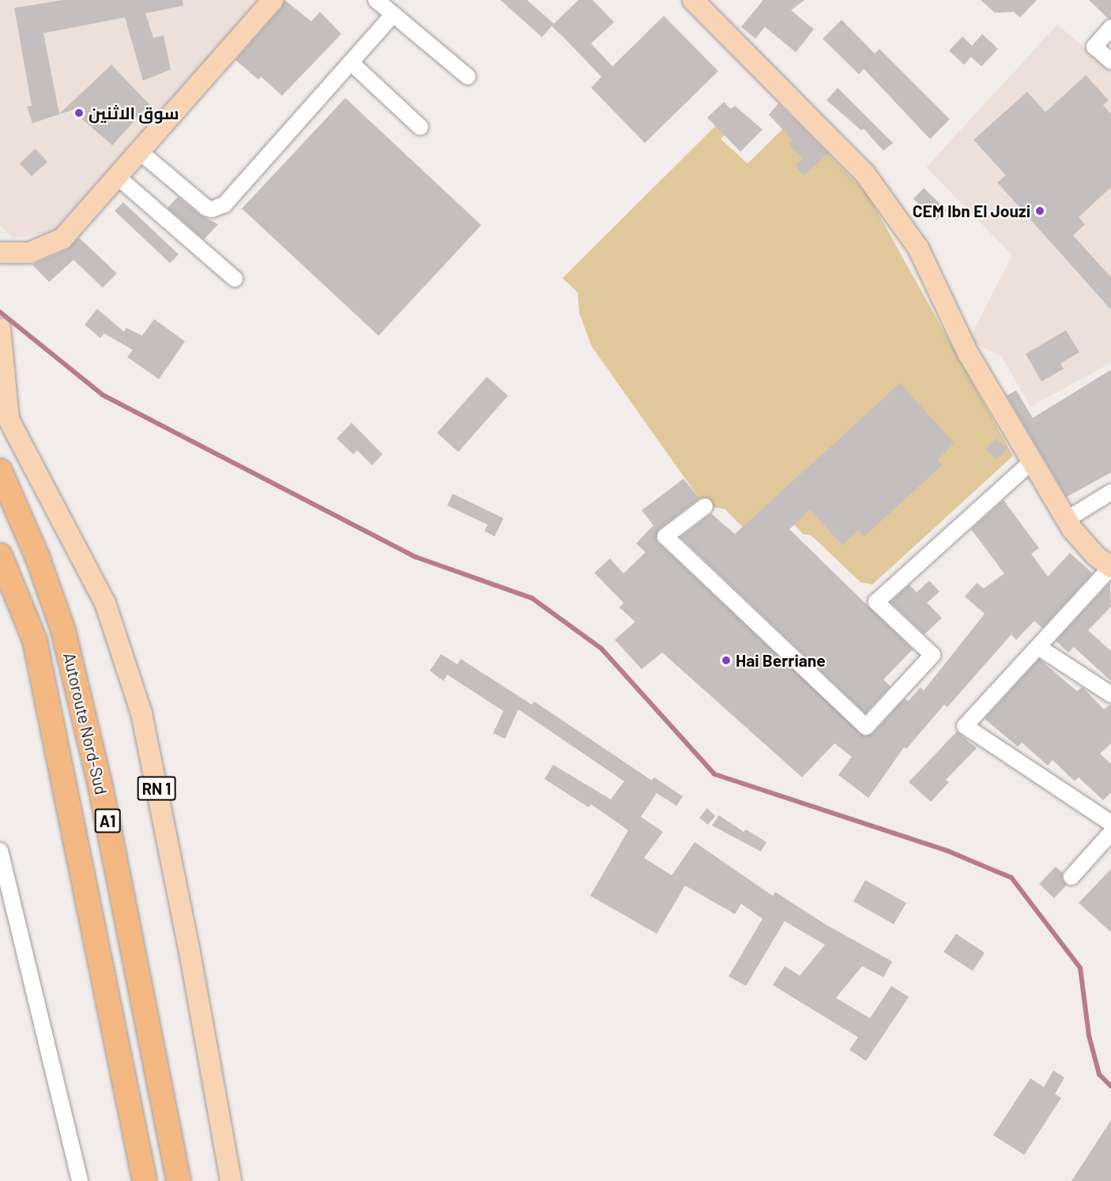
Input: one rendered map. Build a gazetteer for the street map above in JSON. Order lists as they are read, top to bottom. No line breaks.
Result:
{"streets":{"highway":["Autoroute Nord-Sud","A1"],"main road":["RN 1"]},"places":["ﺳﻮق اﻻﺛﻨﻴﻦ","CEM Ibn El Jouzi","Hai Berriane"]}
